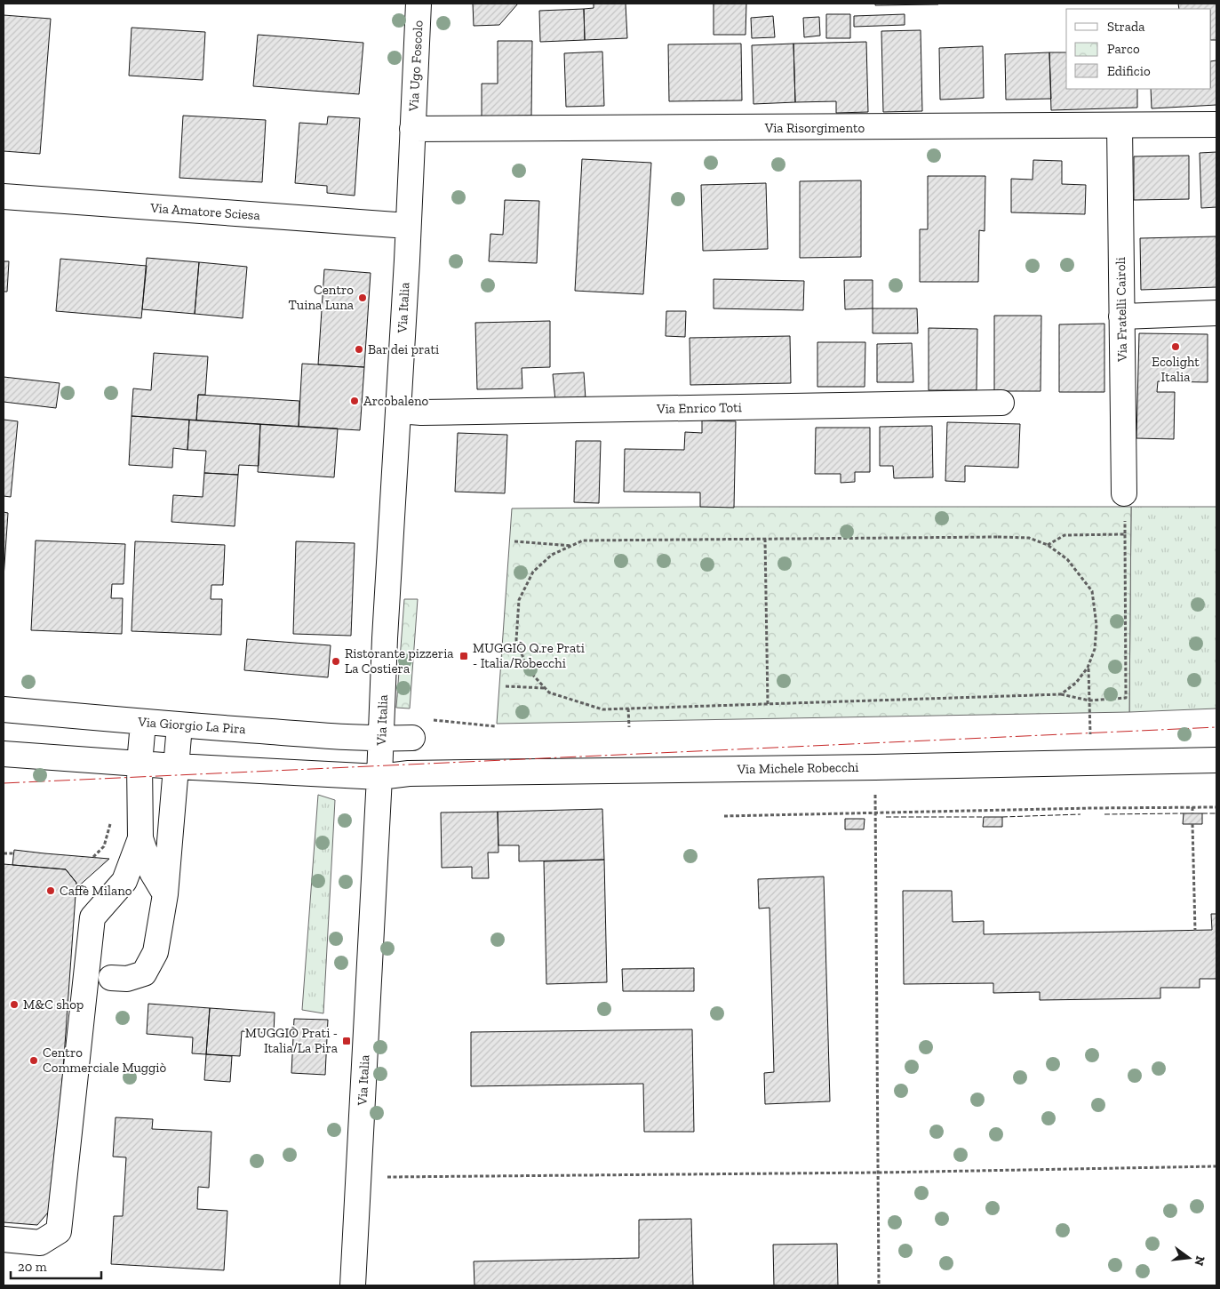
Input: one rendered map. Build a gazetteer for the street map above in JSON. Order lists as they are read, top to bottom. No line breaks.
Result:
{"streets":{"street":["Via Ugo Foscolo","Via Risorgimento","Via Amatore Sciesa","Via Italia","Via Fratelli Cairoli","Via Enrico Toti","Via Giorgio La Pira","Via Michele Robecchi"]},"crossings":[["Via Ugo Foscolo","Via Risorgimento"],["Via Ugo Foscolo","Via Italia"],["Via Risorgimento","Via Italia"],["Via Risorgimento","Via Fratelli Cairoli"],["Via Amatore Sciesa","Via Italia"],["Via Italia","Via Enrico Toti"],["Via Italia","Via Giorgio La Pira"],["Via Italia","Via Michele Robecchi"]],"places":{"other":["Centro Tuina Luna","Ecolight Italia","Bar dei prati","Arcobaleno","Ristorante pizzeria La Costiera","Caffè Milano","M&C shop","Centro Commerciale Muggiò"],"transit":["MUGGIÒ Q.re Prati - Italia/Robecchi","MUGGIÒ Prati - Italia/La Pira"]},"legend":["Strada","Parco","Edificio"],"scale_bar":"20 m","north":"right"}
